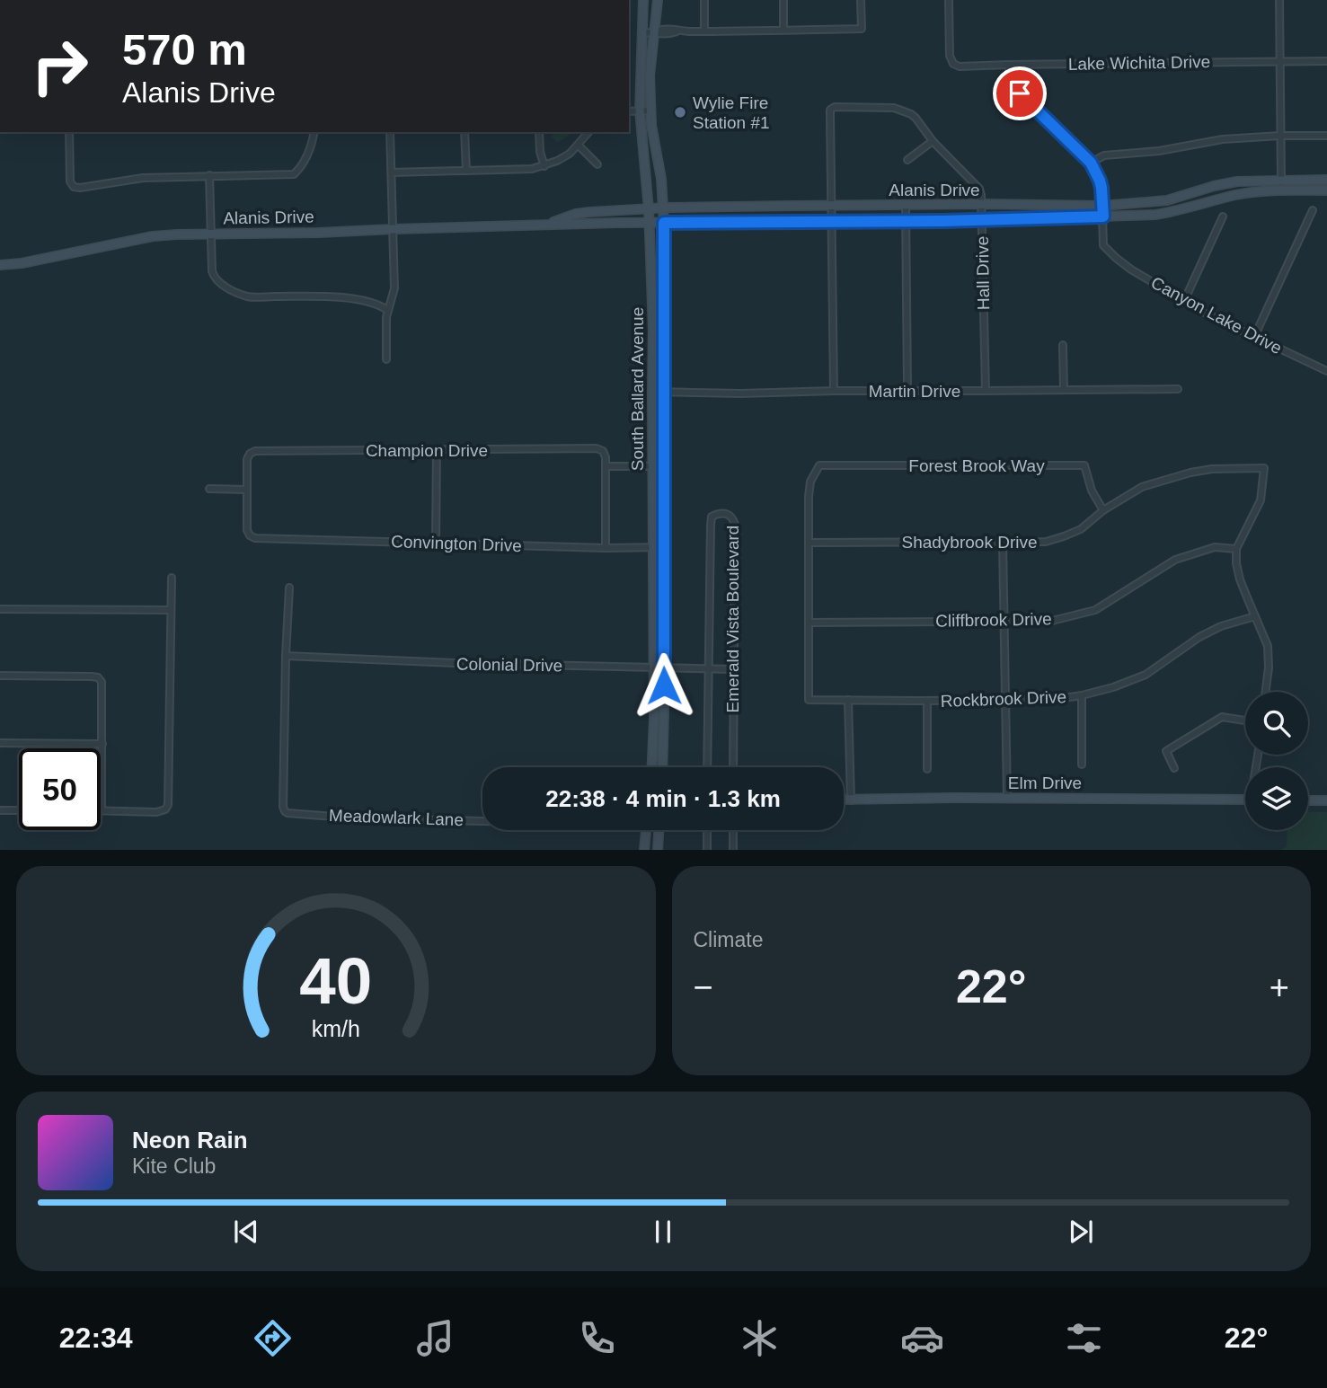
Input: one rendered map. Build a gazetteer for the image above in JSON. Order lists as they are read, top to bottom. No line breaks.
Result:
{"streets":{"main road":["Alanis Drive","South Ballard Avenue","Elm Drive"],"street":["Lake Wichita Drive","Hall Drive","Canyon Lake Drive","Martin Drive","Champion Drive","Forest Brook Way","Shadybrook Drive","Convington Drive","Emerald Vista Boulevard","Cliffbrook Drive","Colonial Drive","Rockbrook Drive","Meadowlark Lane"]},"crossings":[["Lake Wichita Drive","Canyon Lake Drive"],["Alanis Drive","Hall Drive"],["Alanis Drive","Canyon Lake Drive"],["Alanis Drive","South Ballard Avenue"],["Hall Drive","Martin Drive"],["South Ballard Avenue","Martin Drive"],["South Ballard Avenue","Convington Drive"],["South Ballard Avenue","Colonial Drive"],["Champion Drive","Convington Drive"],["Forest Brook Way","Shadybrook Drive"],["Shadybrook Drive","Cliffbrook Drive"],["Emerald Vista Boulevard","Colonial Drive"],["Cliffbrook Drive","Rockbrook Drive"],["Colonial Drive","Meadowlark Lane"]],"places":["Wylie Fire Station #1"],"page":{"turn":["570 m","Alanis Drive"],"limit":"50","trip":"22:38 · 4 min · 1.3 km","tile":"Climate","heat":["−","22°","+"],"song":["Neon Rain","Kite Club"],"tabs":["22:34","22°"],"gauge":["40","km/h"]}}
